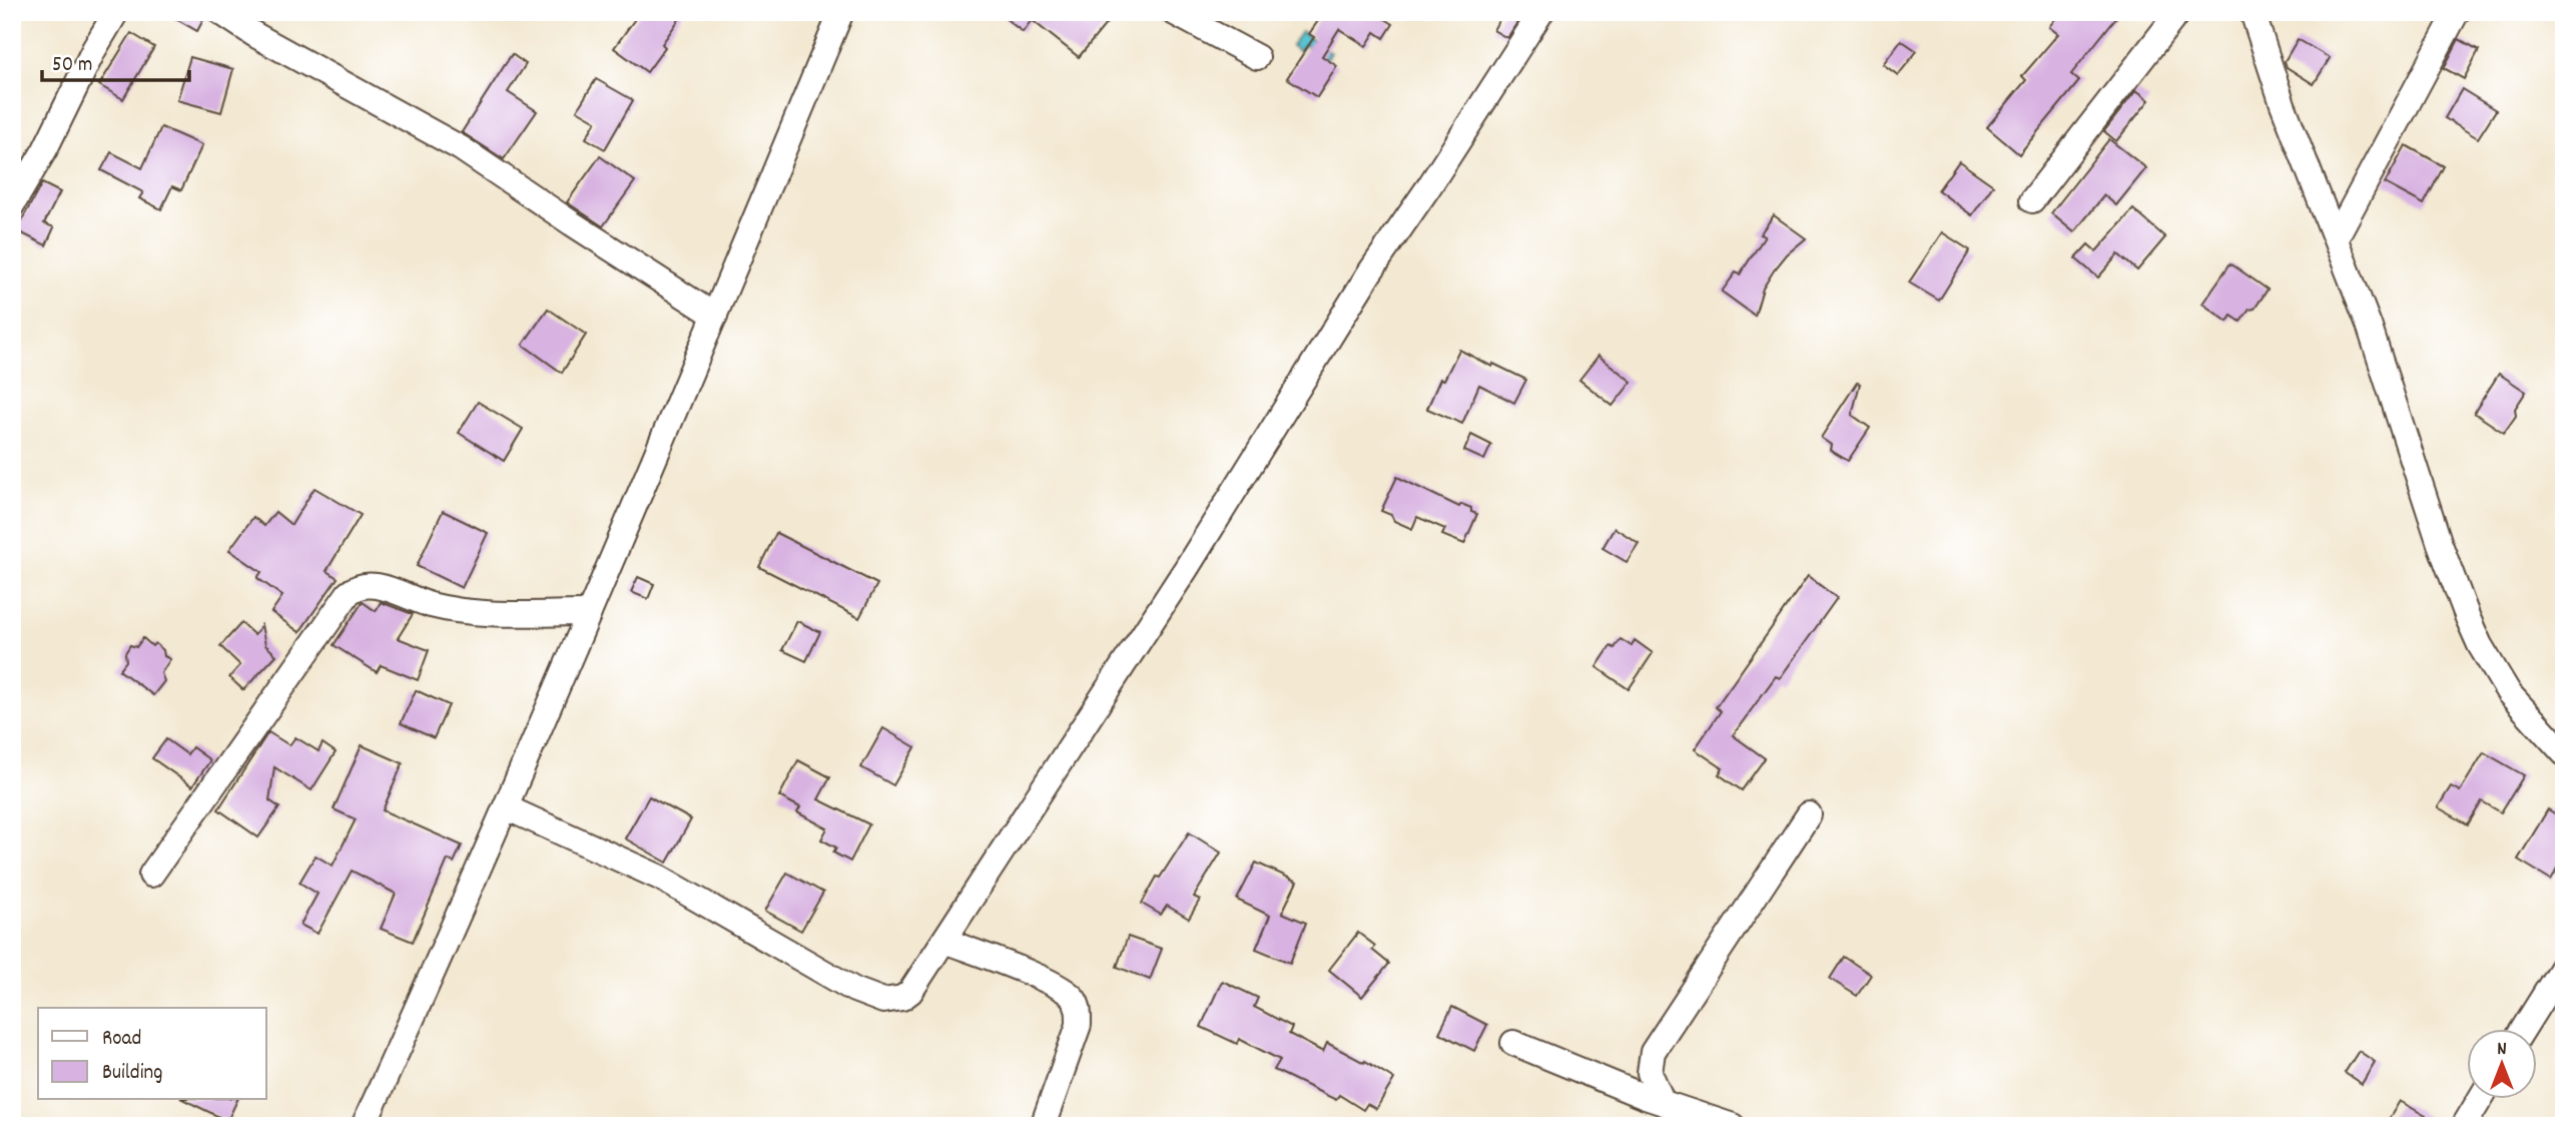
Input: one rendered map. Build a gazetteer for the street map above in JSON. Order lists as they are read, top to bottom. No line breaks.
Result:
{"legend":["Road","Building"],"scale_bar":"50 m","north":"top"}
